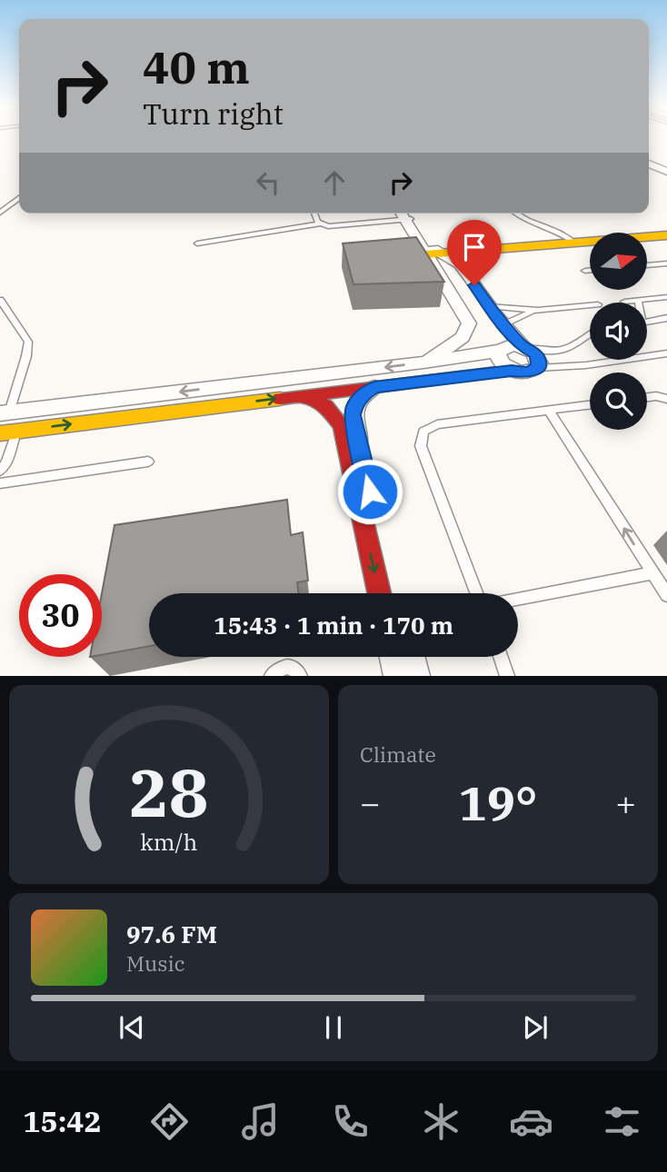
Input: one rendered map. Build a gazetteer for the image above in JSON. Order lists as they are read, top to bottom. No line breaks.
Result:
{"north":"right","page":{"turn":["40 m","Turn right"],"limit":"30","trip":"15:43 · 1 min · 170 m","tile":"Climate","heat":["−","19°","+"],"song":["97.6 FM","Music"],"tabs":"15:42","gauge":["28","km/h"]}}
